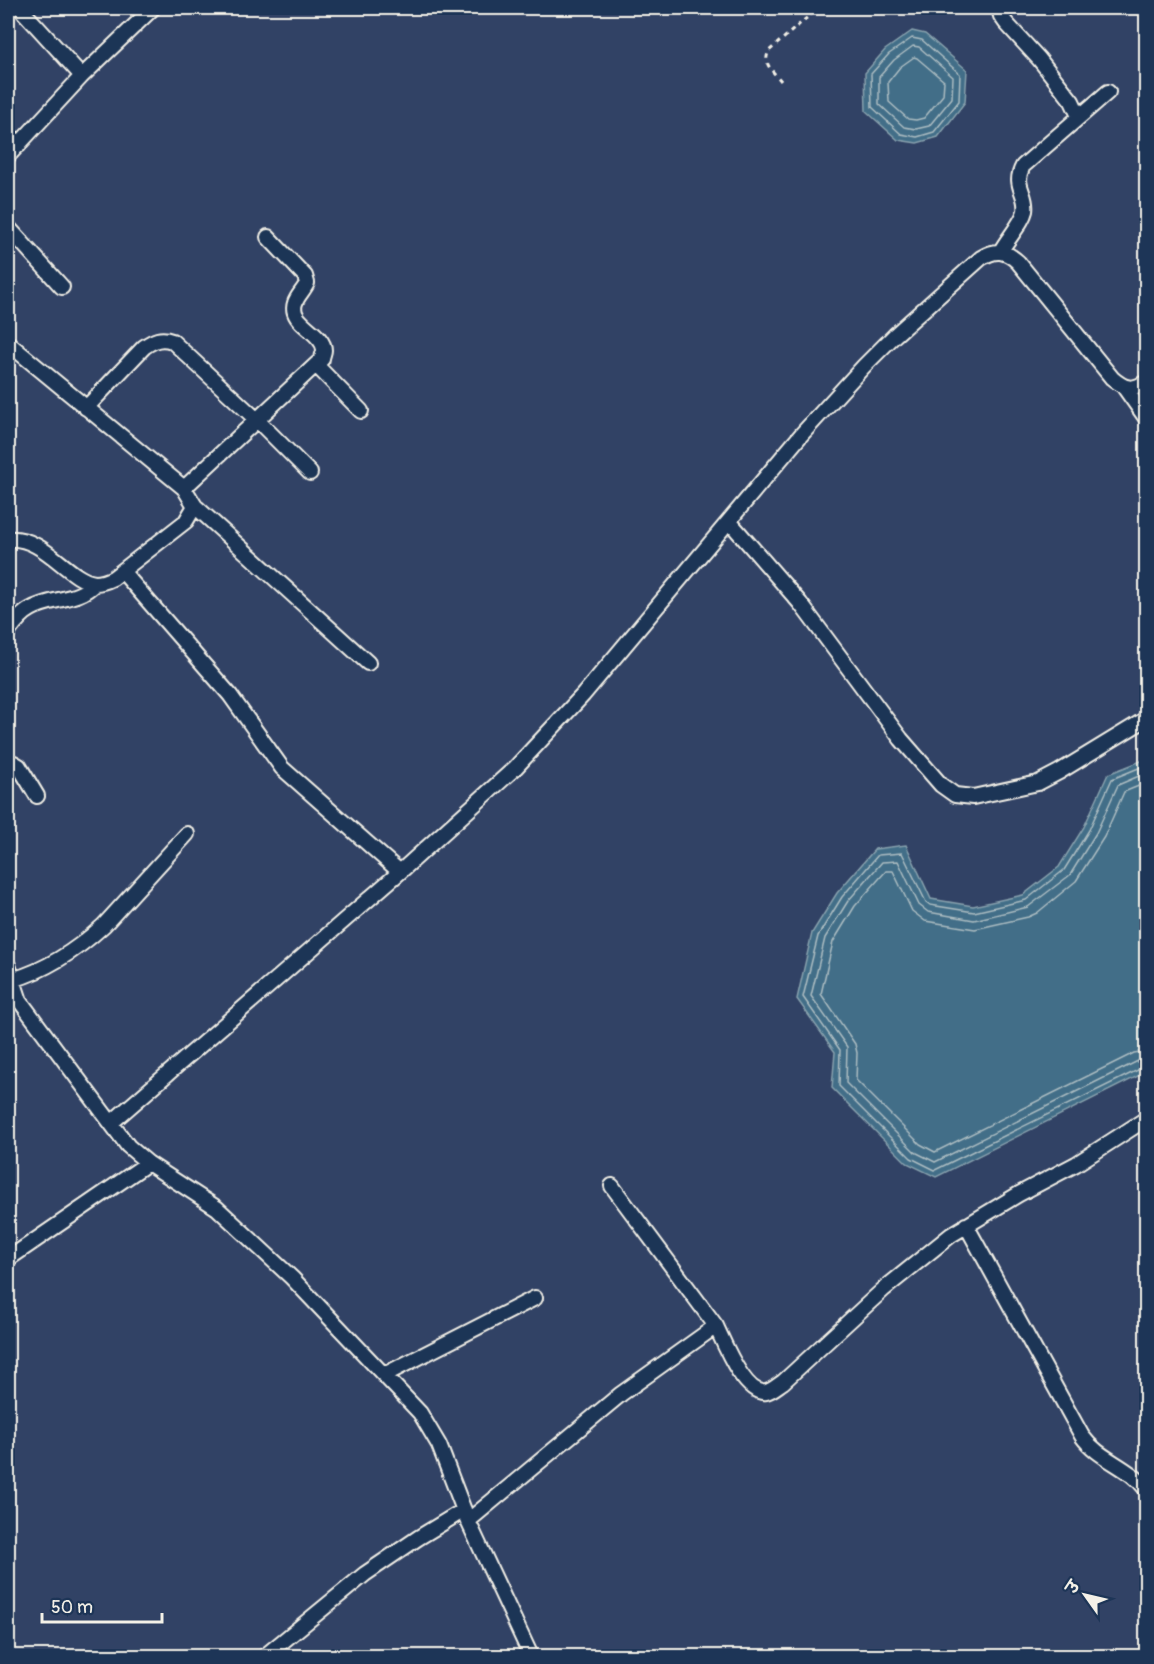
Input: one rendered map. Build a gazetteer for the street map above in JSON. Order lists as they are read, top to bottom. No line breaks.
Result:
{"scale_bar":"50 m","north":"top left"}
